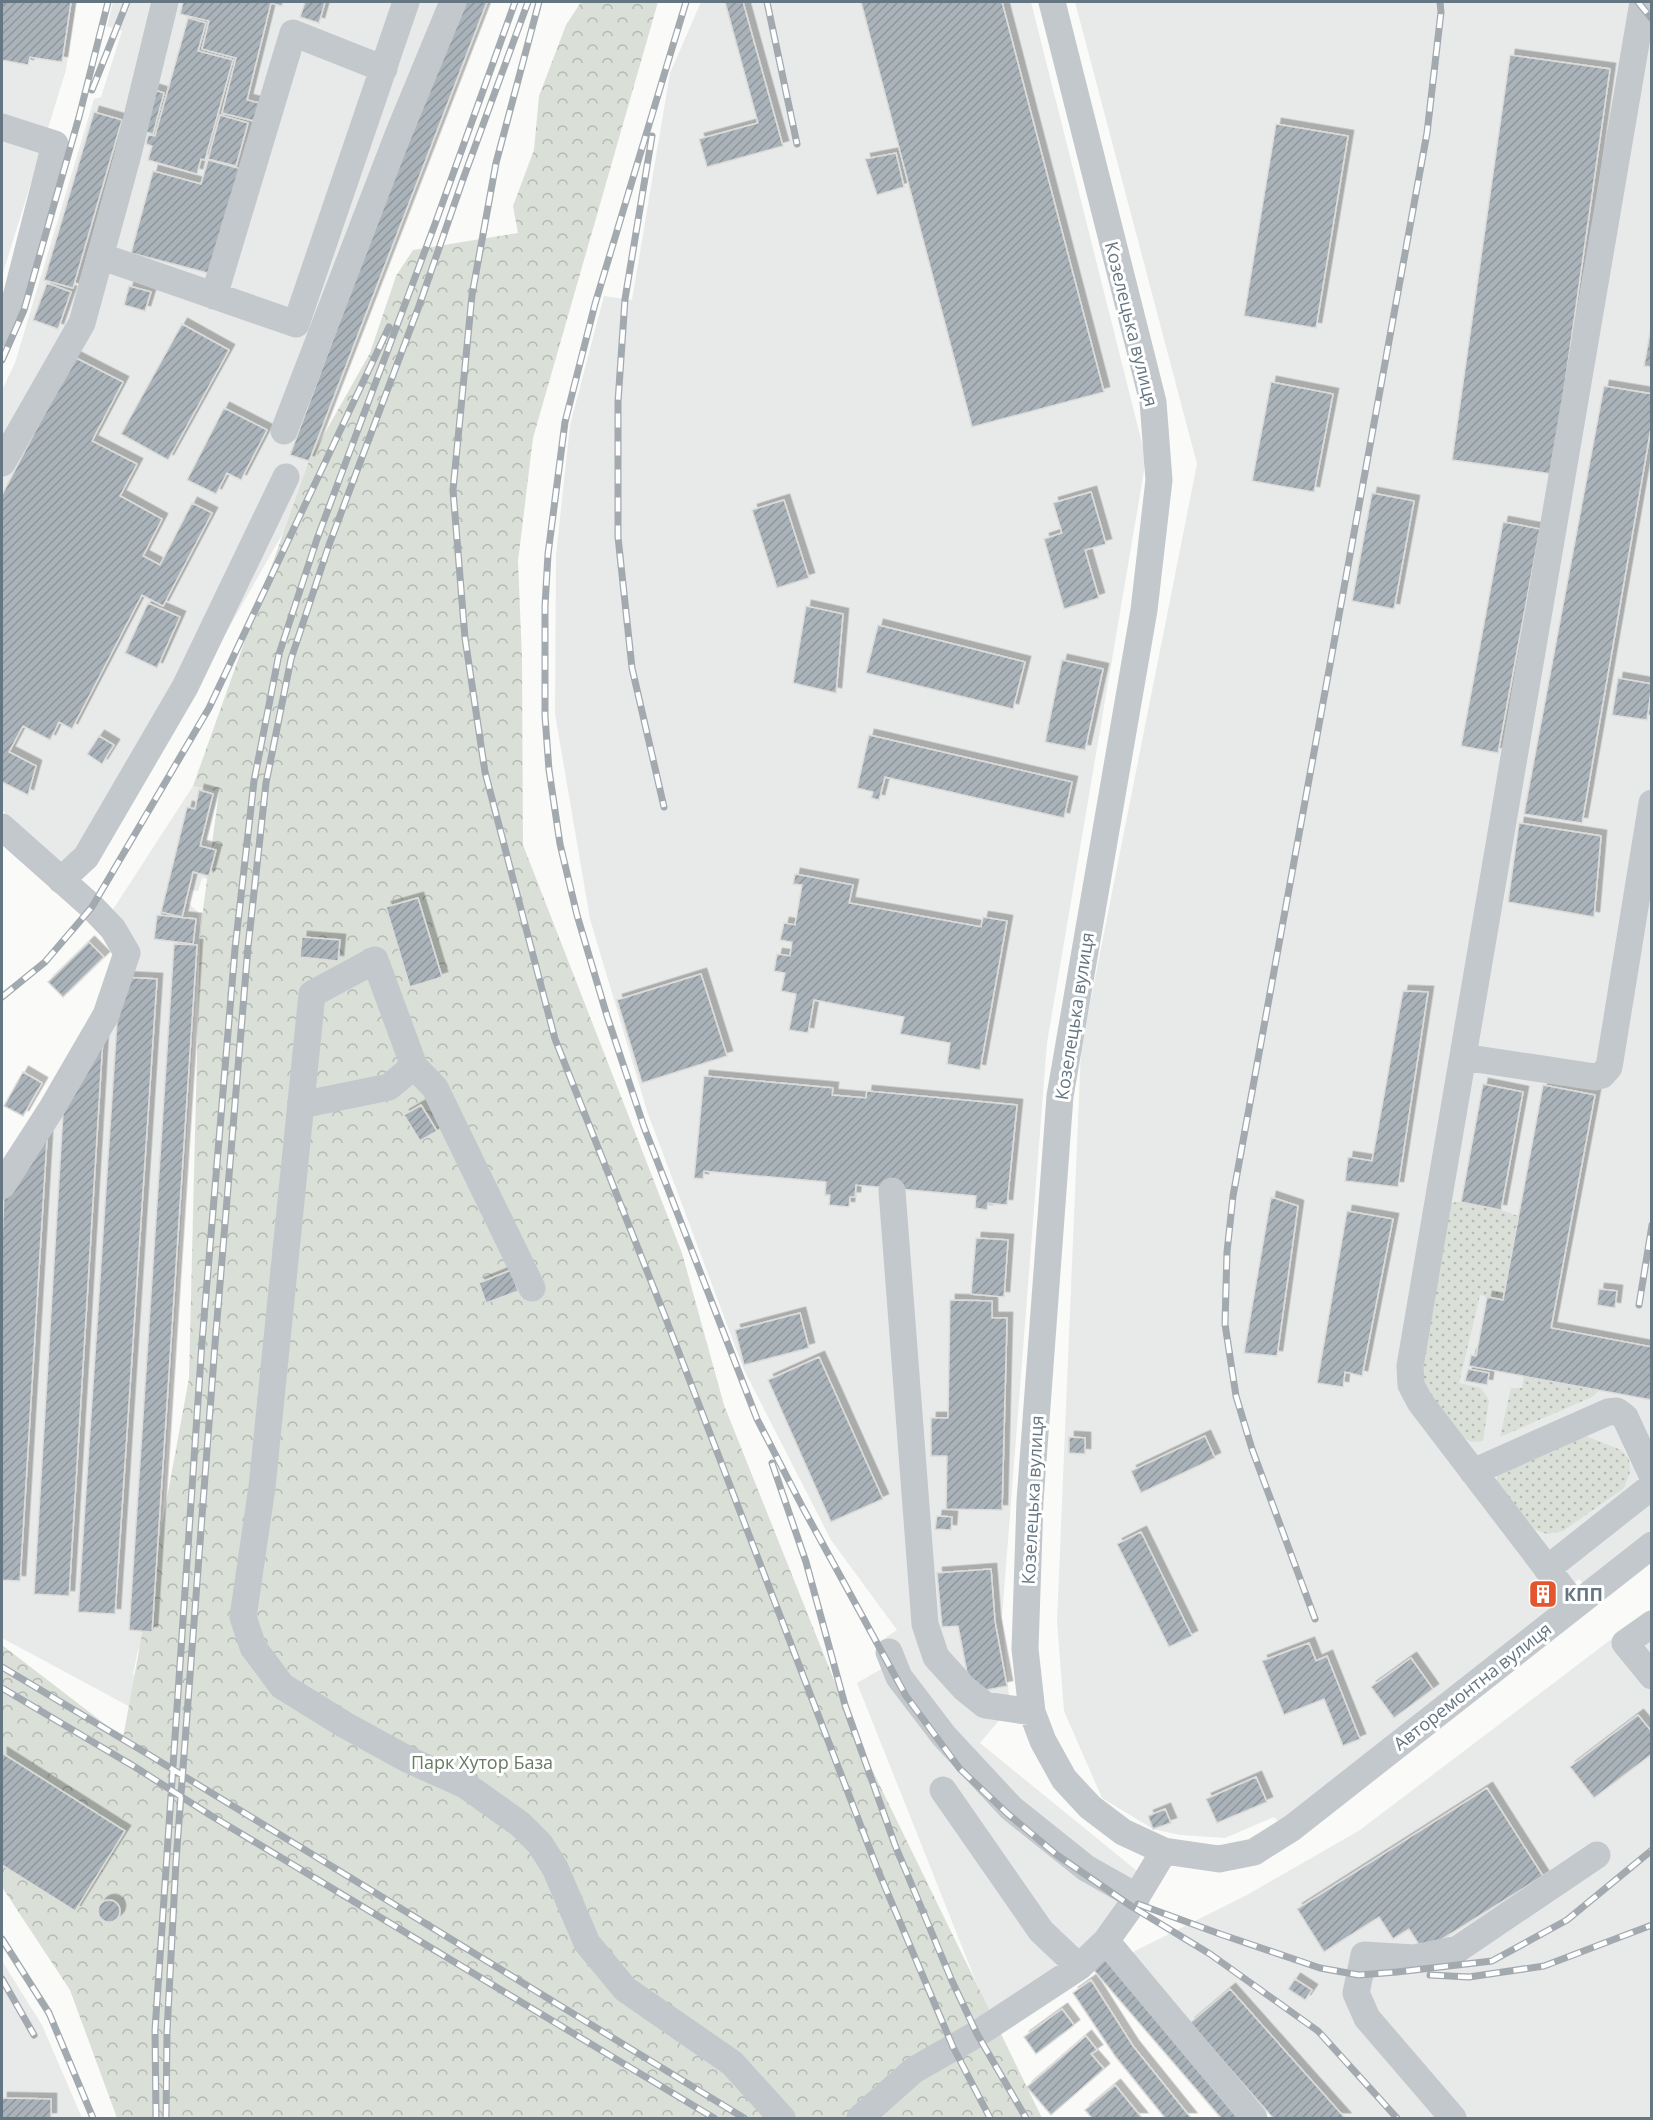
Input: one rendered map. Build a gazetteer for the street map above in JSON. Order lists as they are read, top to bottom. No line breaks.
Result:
{"streets":{"street":["Козелецька вулиця","Авторемонтна вулиця"]},"crossings":[["Козелецька вулиця","Авторемонтна вулиця"]],"parks":["Парк Хутор База"],"places":{"building":["КПП"]}}
